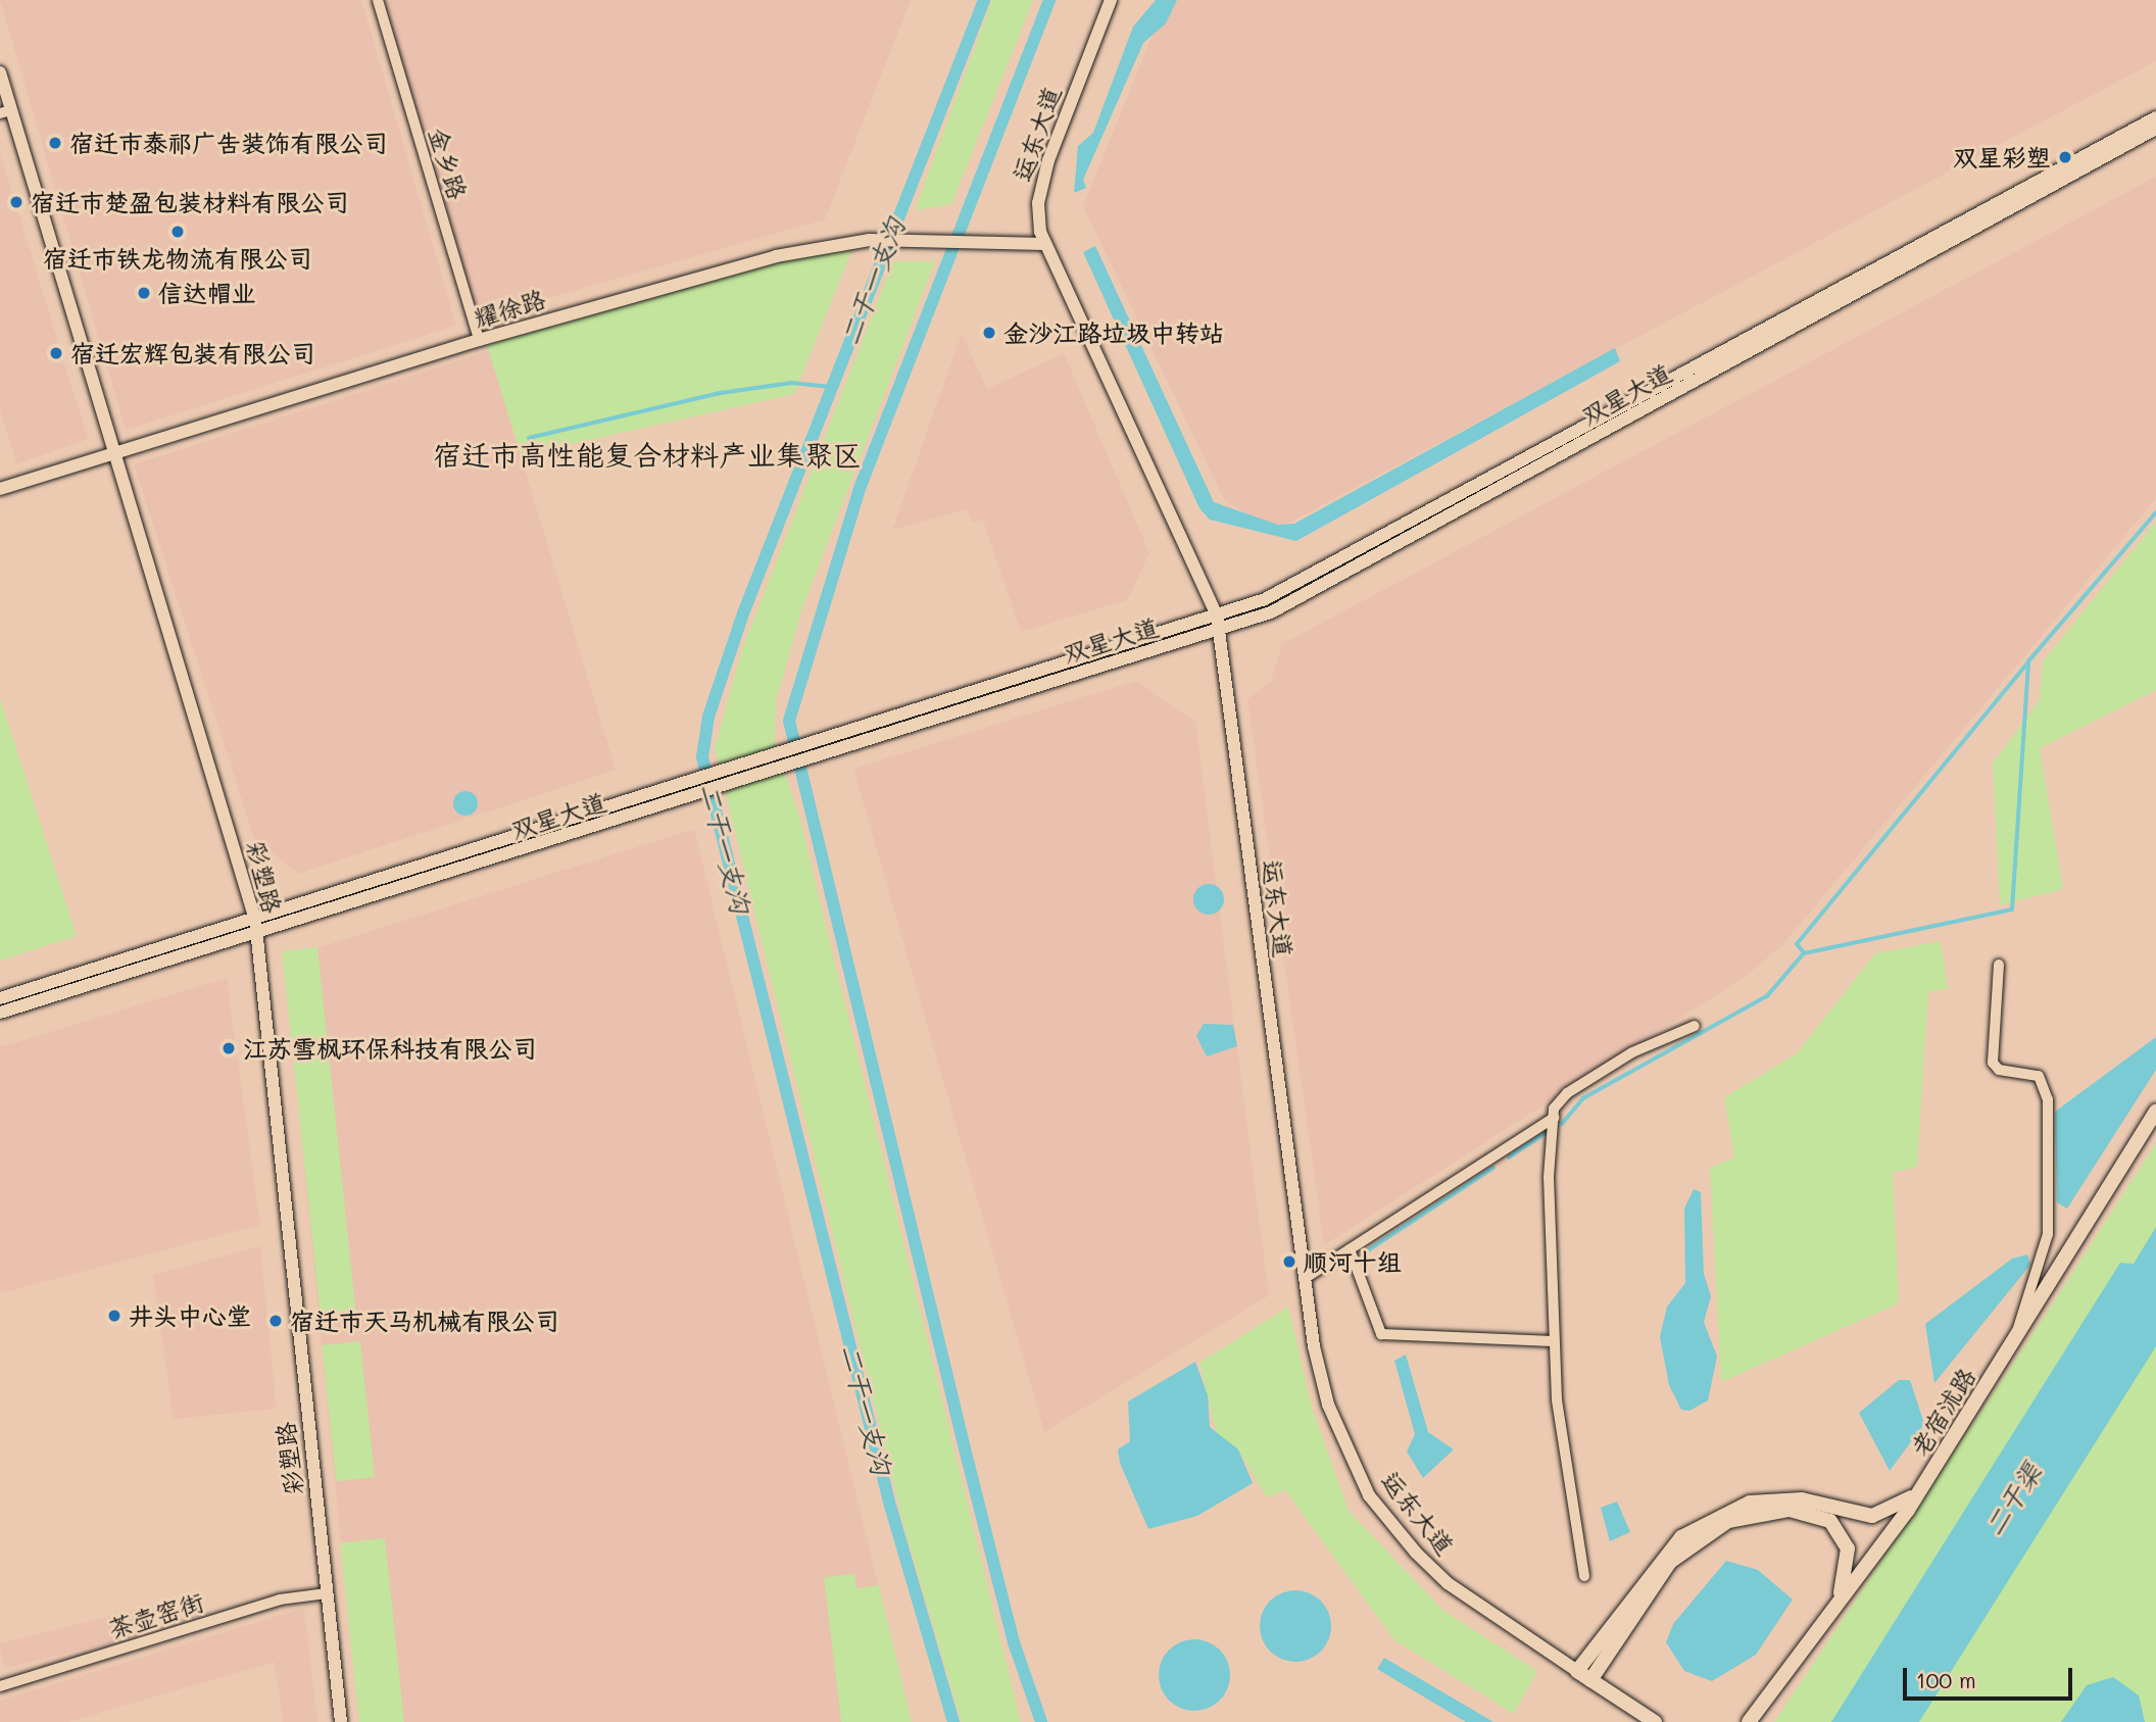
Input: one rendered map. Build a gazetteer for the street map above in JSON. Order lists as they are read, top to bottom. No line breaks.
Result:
{"streets":{"main road":["运东大道","老宿沭路"],"street":["金乡路","耀徐路","双星大道","彩塑路","茶壶窑街"]},"crossings":[["运东大道","耀徐路"],["运东大道","双星大道"],["金乡路","耀徐路"],["耀徐路","彩塑路"],["双星大道","彩塑路"],["彩塑路","茶壶窑街"]],"districts":["宿迁市高性能复合材料产业集聚区"],"water":["二干一支沟","二干渠"],"places":["宿迁市泰祁广告装饰有限公司","双星彩塑","宿迁市楚盈包装材料有限公司","宿迁市铁龙物流有限公司","信达帽业","金沙江路垃圾中转站","宿迁宏辉包装有限公司","江苏雪枫环保科技有限公司","顺河十组","井头中心堂","宿迁市天马机械有限公司"],"scale_bar":"100 m"}
